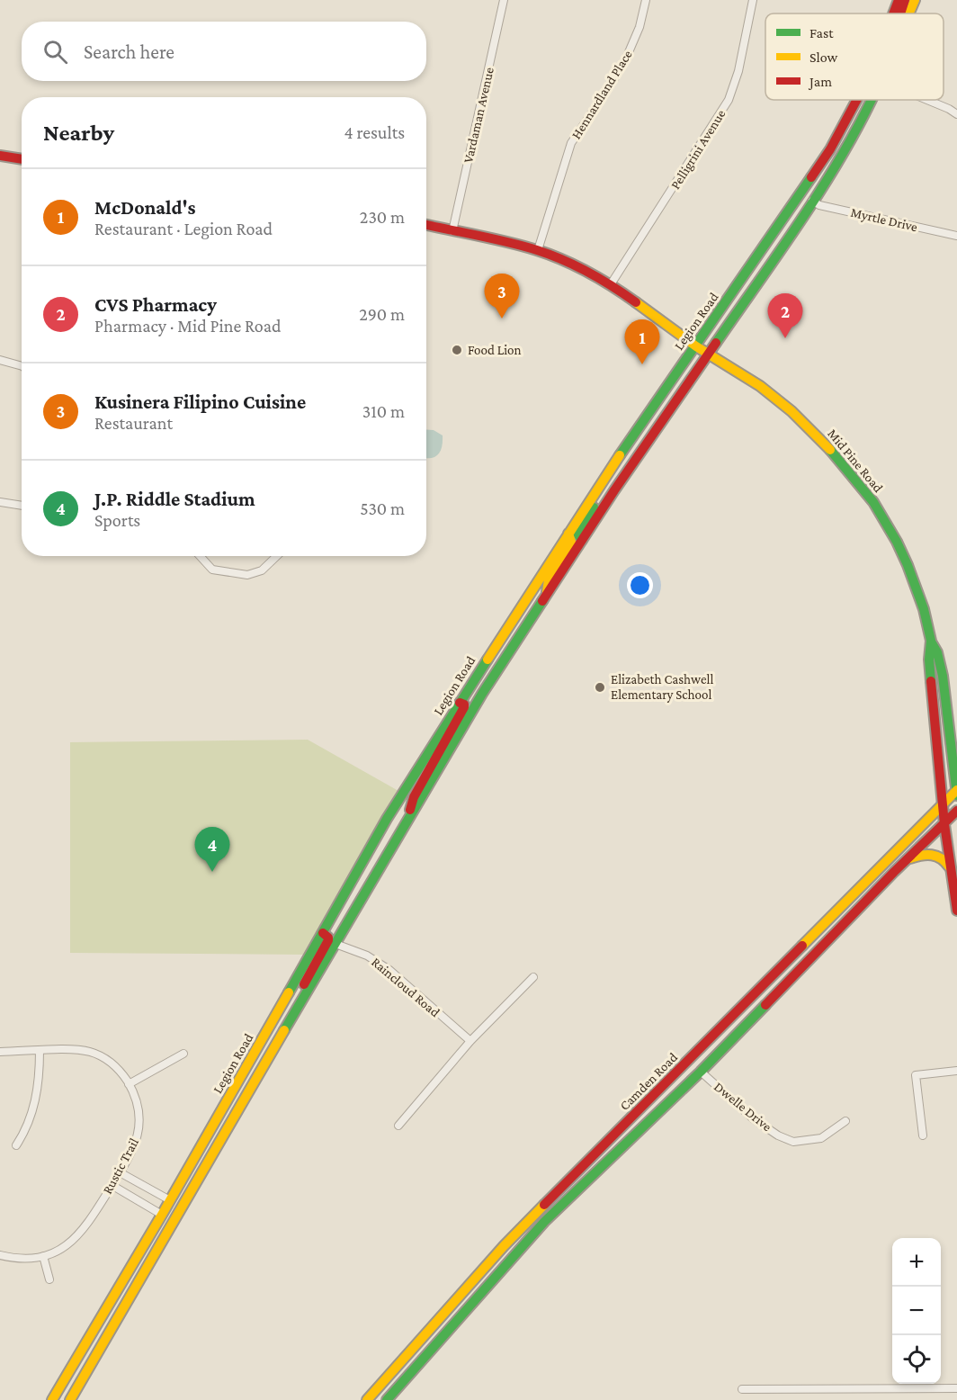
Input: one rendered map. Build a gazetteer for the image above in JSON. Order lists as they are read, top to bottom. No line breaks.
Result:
{"streets":{"main road":["Legion Road","Mid Pine Road","Camden Road"],"street":["Hennardland Place","Vardaman Avenue","Pelligrini Avenue","Myrtle Drive","Raincloud Road","Dwelle Drive","Rustic Trail"]},"crossings":[["Hennardland Place","Mid Pine Road"],["Vardaman Avenue","Mid Pine Road"],["Pelligrini Avenue","Mid Pine Road"],["Myrtle Drive","Legion Road"],["Legion Road","Mid Pine Road"],["Legion Road","Raincloud Road"],["Mid Pine Road","Camden Road"],["Camden Road","Dwelle Drive"]],"places":["Food Lion","Elizabeth Cashwell Elementary School"],"legend":["Fast","Slow","Jam"],"page":{"search":"Search here","heading":["Nearby","4 results"],"list":[{"mark":"1","name":"McDonald's","note":"Restaurant · Legion Road","value":"230 m"},{"mark":"2","name":"CVS Pharmacy","note":"Pharmacy · Mid Pine Road","value":"290 m"},{"mark":"3","name":"Kusinera Filipino Cuisine","note":"Restaurant","value":"310 m"},{"mark":"4","name":"J.P. Riddle Stadium","note":"Sports","value":"530 m"}],"pins":["3","2","1","4"],"map_buttons":["+","−"]}}
